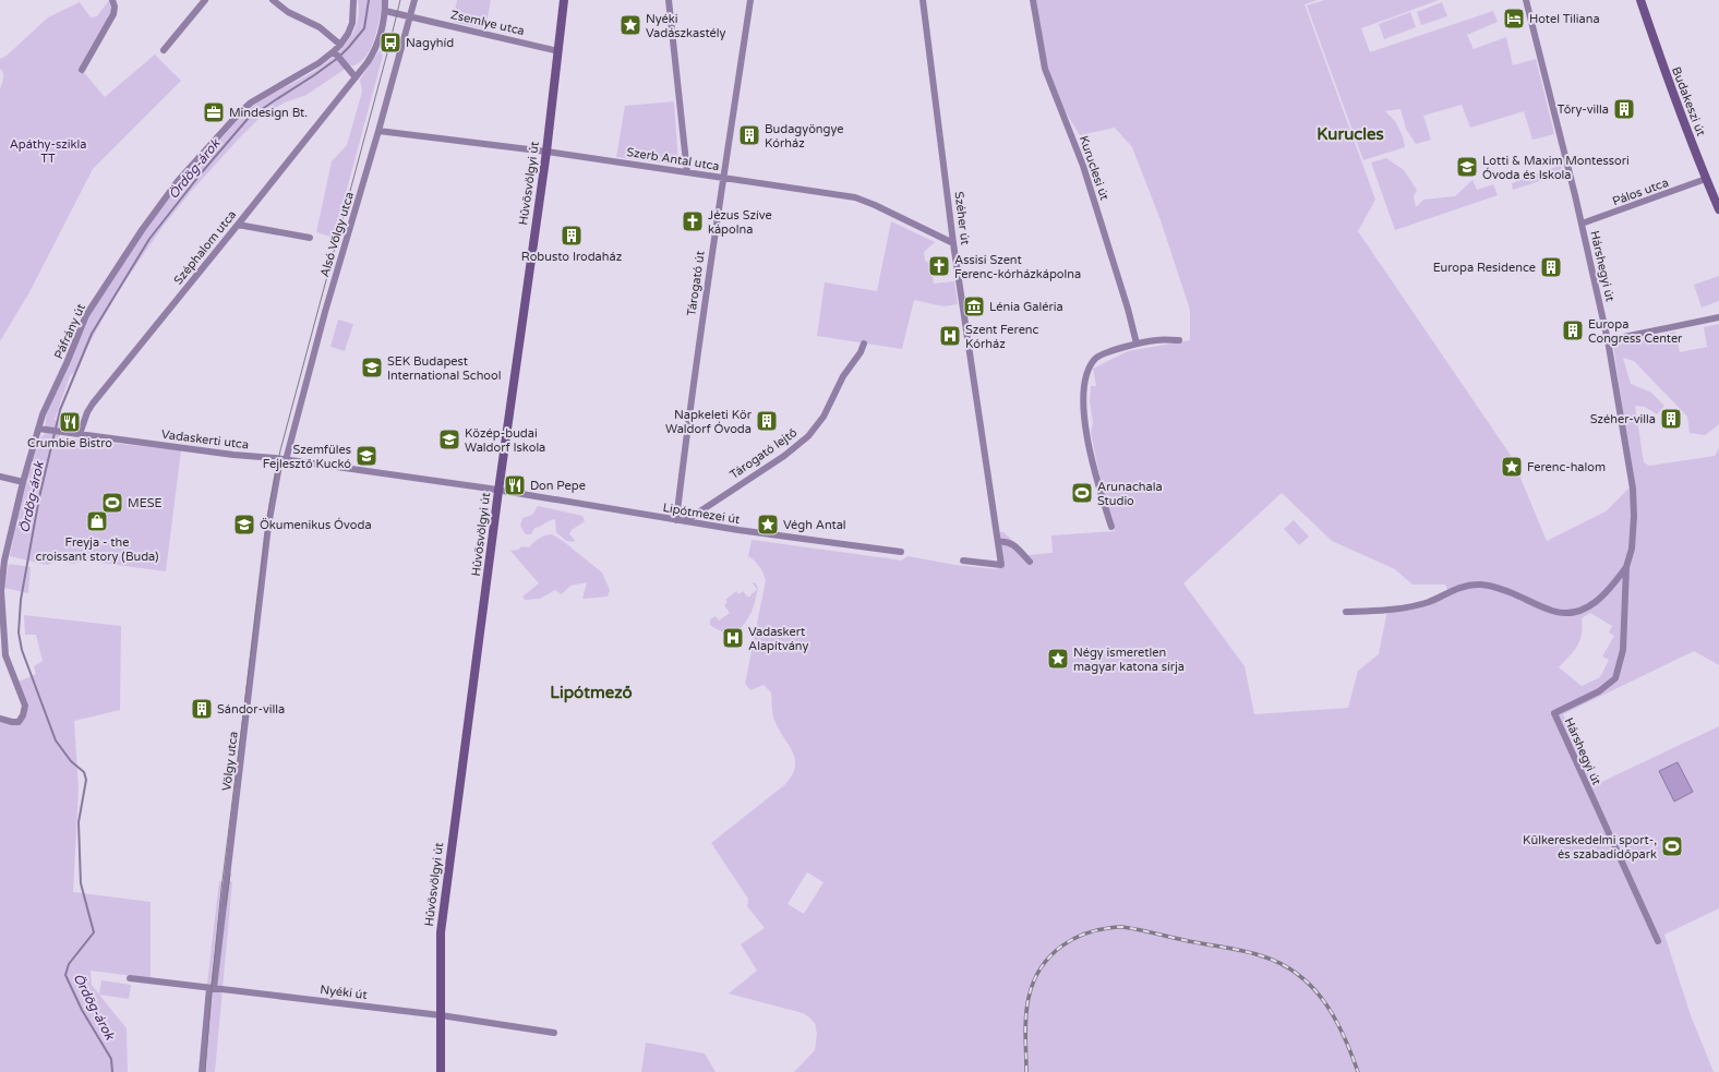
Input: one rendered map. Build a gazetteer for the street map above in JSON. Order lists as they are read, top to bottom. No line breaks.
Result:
{"streets":{"main road":["Budakeszi út","Hűvösvölgyi út"],"street":["Zsemlye utca","Szerb Antal utca","Kuruclesi út","Pálos utca","Széher út","Alsó Völgy utca","Széphalom utca","Hárshegyi út","Tárogató út","Páfrány út","Vadaskerti utca","Tárogató lejtő","Lipótmezei út","Völgy utca","Nyéki út"]},"crossings":[["Zsemlye utca","Hűvösvölgyi út"],["Zsemlye utca","Alsó Völgy utca"],["Zsemlye utca","Széphalom utca"],["Budakeszi út","Pálos utca"],["Szerb Antal utca","Hűvösvölgyi út"],["Szerb Antal utca","Széher út"],["Szerb Antal utca","Alsó Völgy utca"],["Szerb Antal utca","Tárogató út"],["Hűvösvölgyi út","Vadaskerti utca"],["Hűvösvölgyi út","Lipótmezei út"],["Hűvösvölgyi út","Nyéki út"],["Pálos utca","Hárshegyi út"],["Alsó Völgy utca","Vadaskerti utca"],["Alsó Völgy utca","Völgy utca"],["Széphalom utca","Vadaskerti utca"],["Tárogató út","Lipótmezei út"],["Páfrány út","Vadaskerti utca"],["Vadaskerti utca","Lipótmezei út"],["Vadaskerti utca","Völgy utca"],["Tárogató lejtő","Lipótmezei út"],["Völgy utca","Nyéki út"]],"districts":["Kurucles","Lipótmező"],"water":["Ördög-árok"],"parks":["Apáthy-szikla TT"],"places":{"hotel":["Hotel Tiliana"],"place":["Nyéki Vadászkastély","Ferenc-halom","Végh Antal","Négy ismeretlen magyar katona sírja"],"bus stop":["Nagyhíd"],"building":["Tőry-villa","Budagyöngye Kórház","Robusto Irodaház","Europa Residence","Europa Congress Center","Széher-villa","Napkeleti Kör Waldorf Óvoda","Sándor-villa"],"office":["Mindesign Bt."],"school or university":["Lotti & Maxim Montessori Óvoda és Iskola","SEK Budapest International School","Közép-budai Waldorf Iskola","Szemfüles Fejlesztő Kuckó","Ökumenikus Óvoda"],"church":["Jézus Szíve kápolna","Assisi Szent Ferenc-kórházkápolna"],"museum":["Lénia Galéria"],"hospital":["Szent Ferenc Kórház","Vadaskert Alapítvány"],"restaurant":["Crumbie Bistro","Don Pepe"],"sports":["Arunachala Studio","MESE","Külkereskedelmi sport-, és szabadidőpark"],"shop":["Freyja - the croissant story (Buda)"]}}
